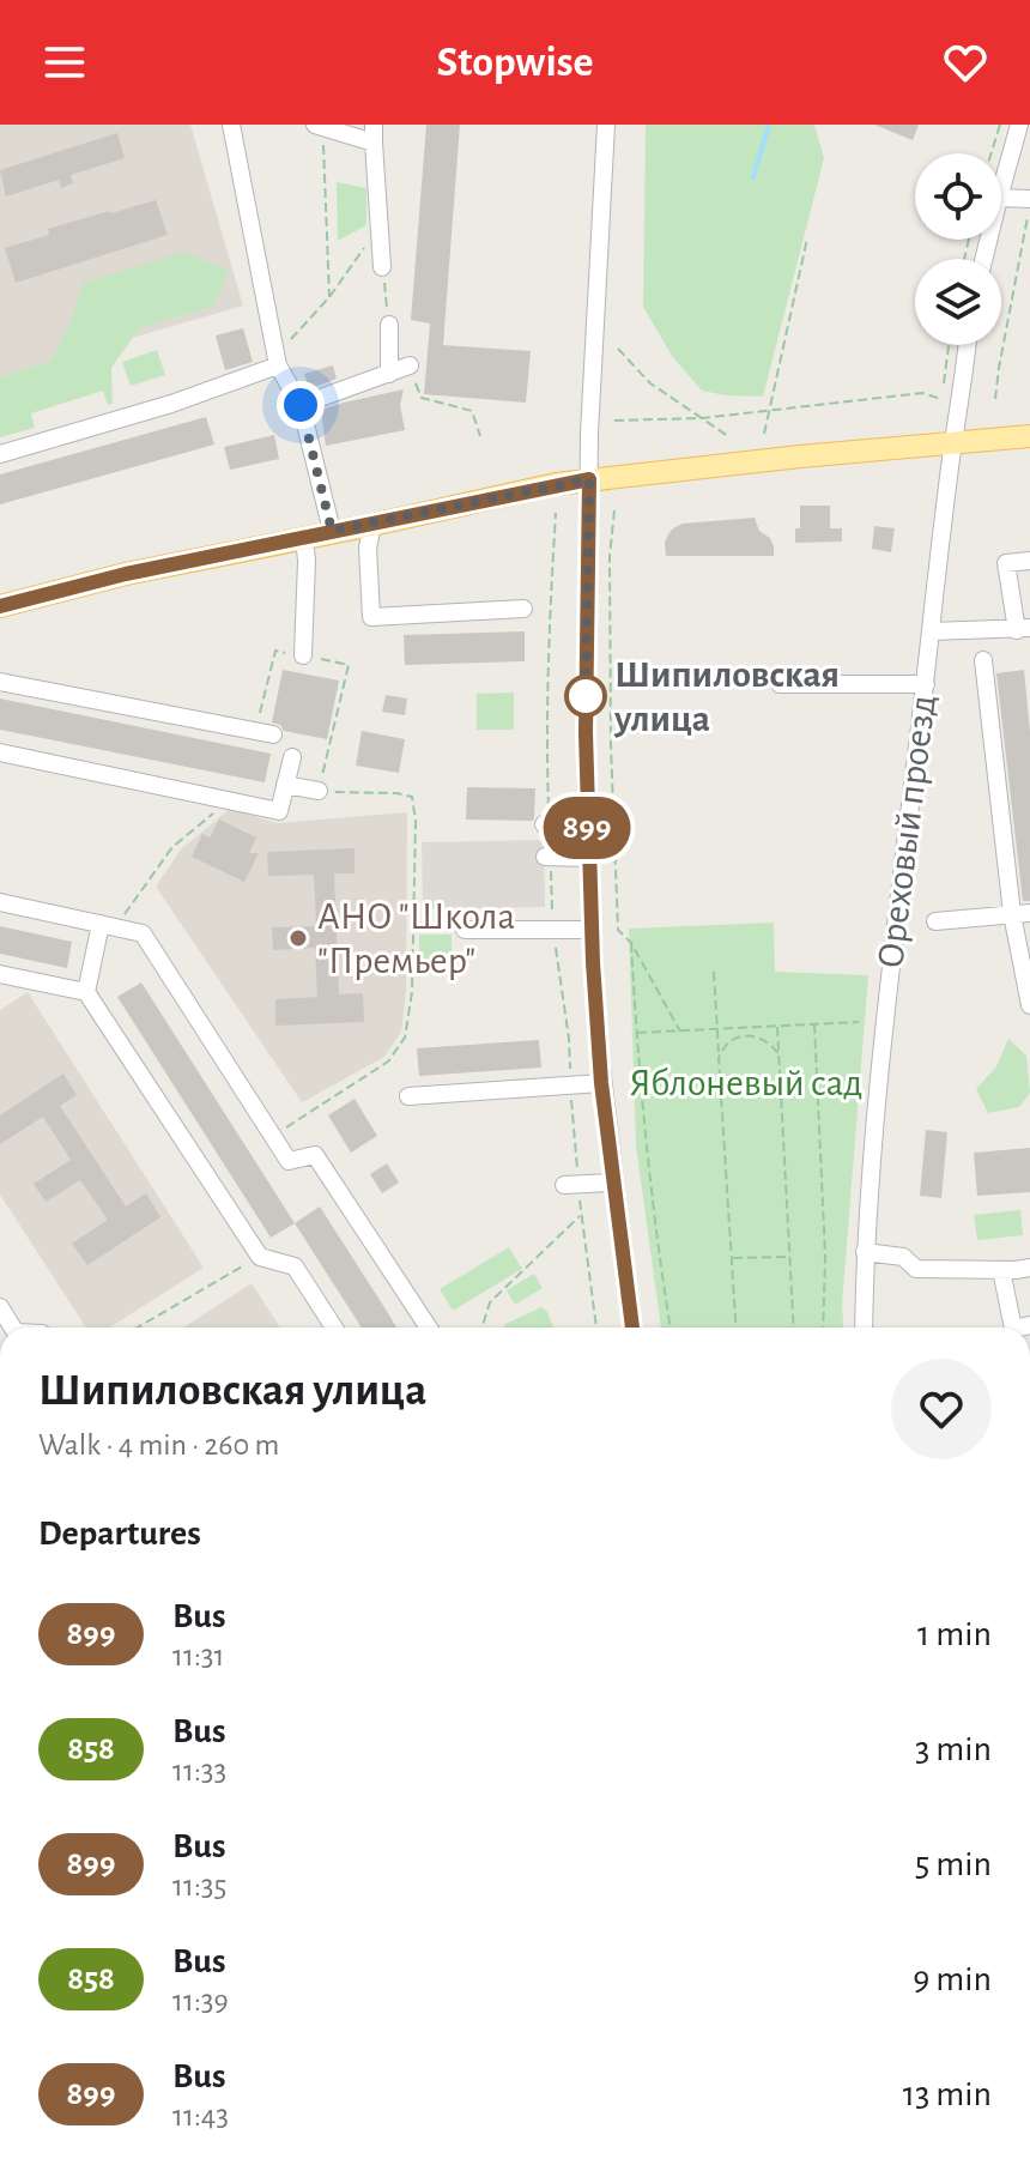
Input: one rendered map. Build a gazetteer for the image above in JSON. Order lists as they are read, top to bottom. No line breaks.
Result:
{"streets":{"street":["Ореховый проезд"]},"parks":["Яблоневый сад"],"places":["Шипиловская улица","АНО \"Школа \"Премьер\""],"lines":["bus line 899"],"page":{"header":"Stopwise","on_map":"899","heading":[["Шипиловская улица","Walk · 4 min · 260 m"],"Departures"],"list":[{"mark":"899","name":"Bus","note":"11:31","value":"1 min"},{"mark":"858","name":"Bus","note":"11:33","value":"3 min"},{"mark":"899","name":"Bus","note":"11:35","value":"5 min"},{"mark":"858","name":"Bus","note":"11:39","value":"9 min"},{"mark":"899","name":"Bus","note":"11:43","value":"13 min"}]}}
